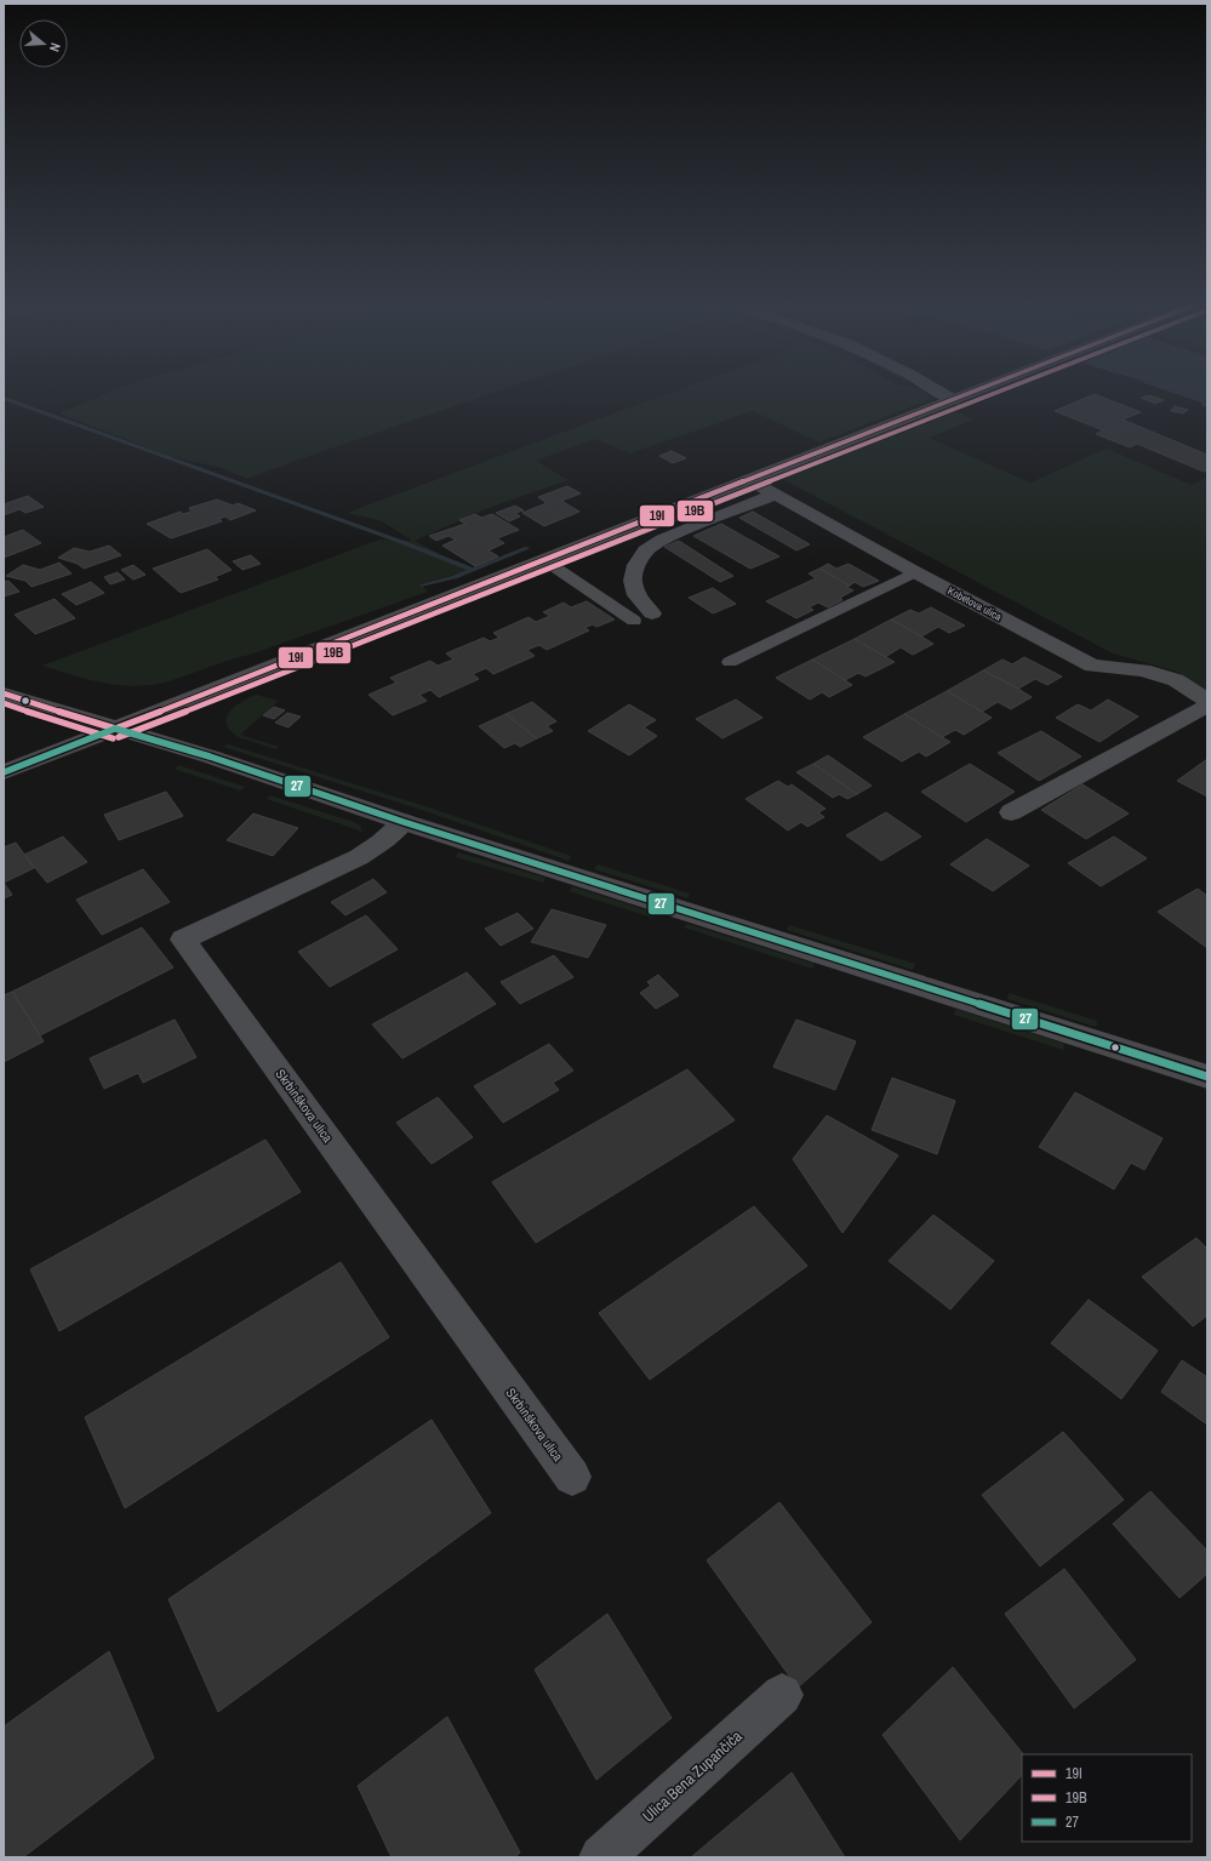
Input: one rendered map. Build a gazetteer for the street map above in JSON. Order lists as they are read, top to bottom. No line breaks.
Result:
{"streets":{"street":["Kobetova ulica","Skrbinškova ulica","Ulica Bena Zupančiča"]},"lines":["transit line 19I","transit line 19B","transit line 27"],"legend":["19I","19B","27"],"north":"right"}
